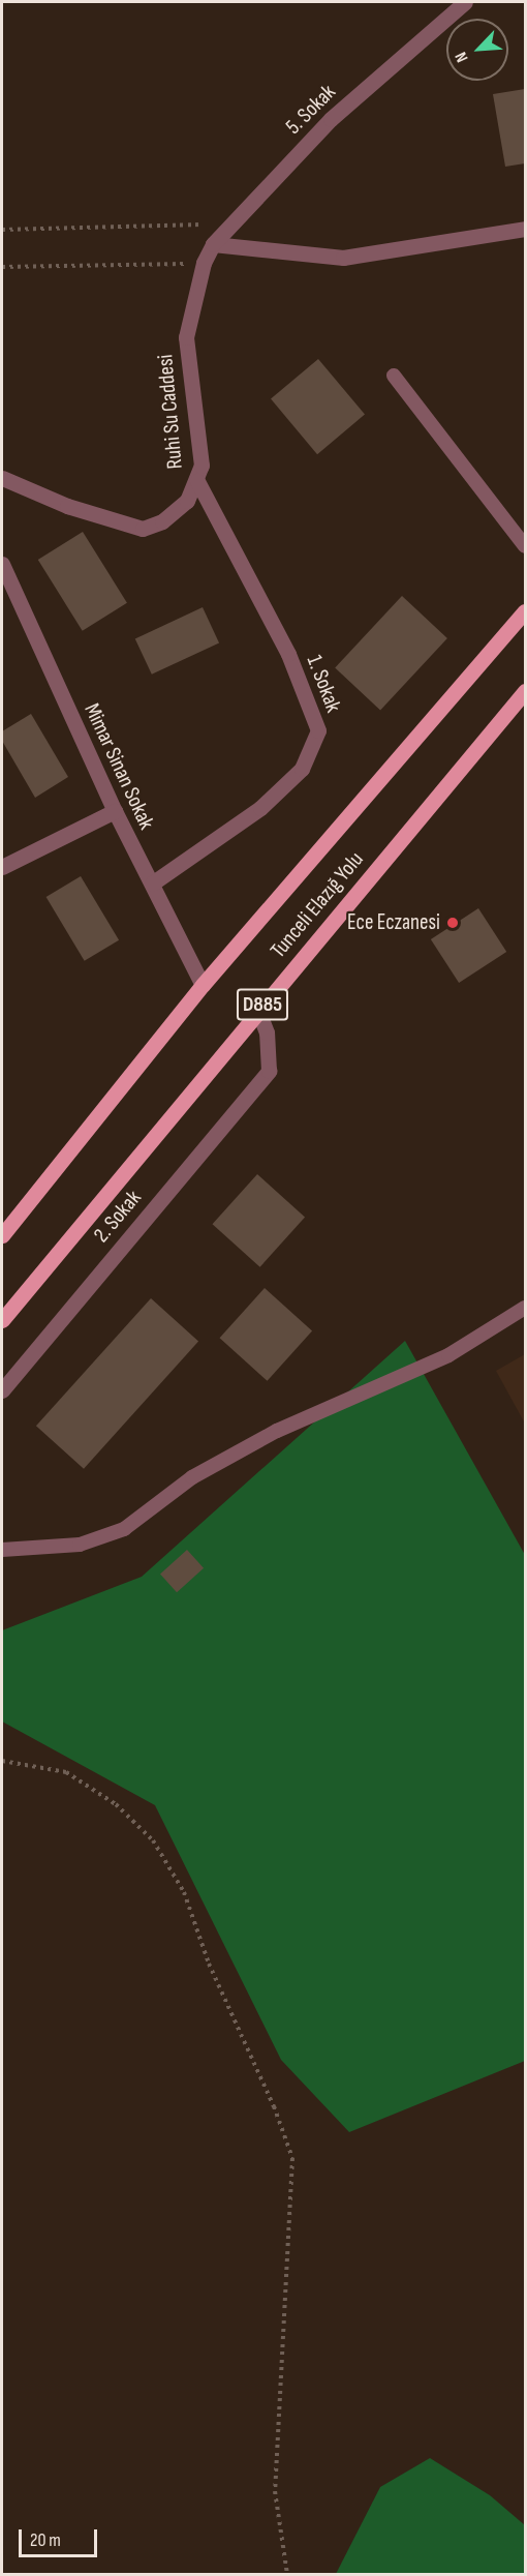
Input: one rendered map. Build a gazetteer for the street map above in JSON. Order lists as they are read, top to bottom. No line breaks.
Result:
{"streets":{"main road":["Tunceli Elazığ Yolu","D885"],"street":["5. Sokak","Ruhi Su Caddesi","1. Sokak","Mimar Sinan Sokak","2. Sokak"]},"crossings":[["5. Sokak","Ruhi Su Caddesi"],["Ruhi Su Caddesi","1. Sokak"],["1. Sokak","Mimar Sinan Sokak"],["Mimar Sinan Sokak","Tunceli Elazığ Yolu"],["Tunceli Elazığ Yolu","2. Sokak"]],"places":["Ece Eczanesi"],"scale_bar":"20 m","north":"bottom left"}
